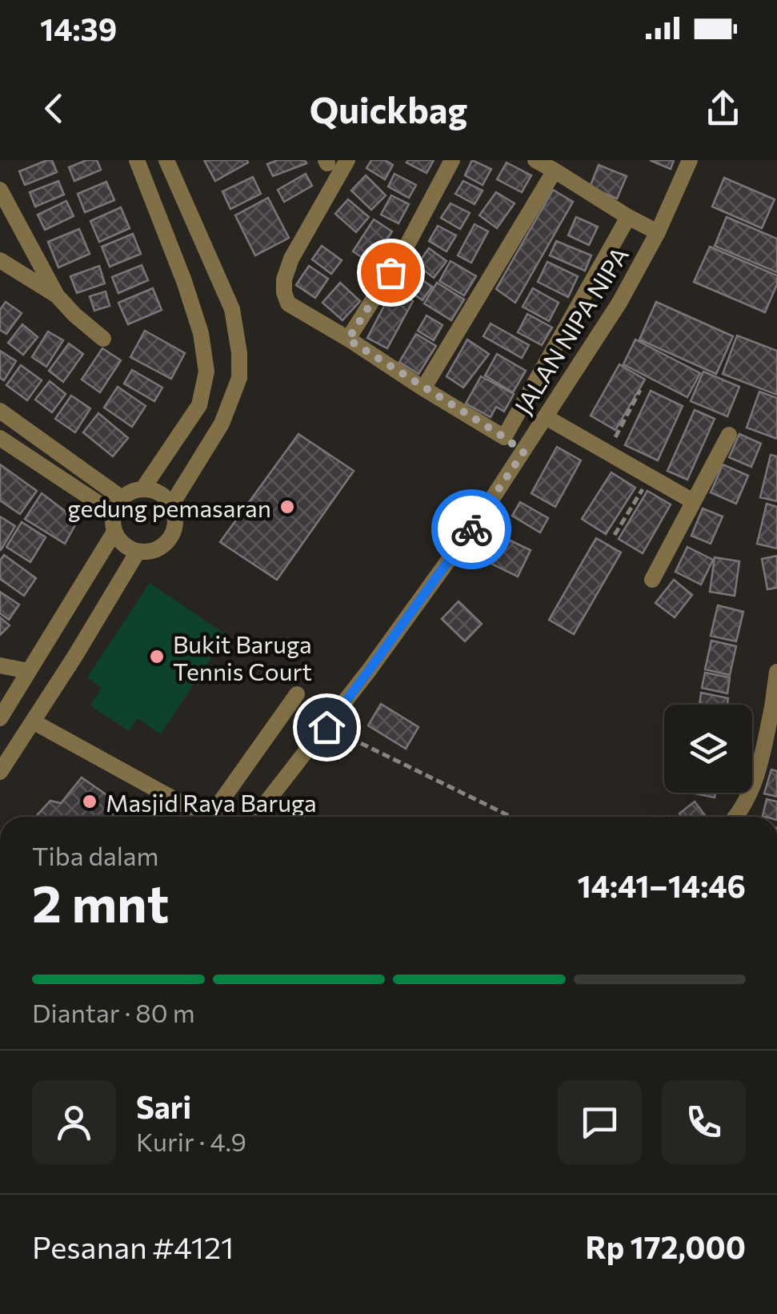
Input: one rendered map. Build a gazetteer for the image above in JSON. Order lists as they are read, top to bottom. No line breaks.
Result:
{"streets":{"street":["JALAN NIPA NIPA"]},"places":["gedung pemasaran","Bukit Baruga Tennis Court","Masjid Raya Baruga"],"page":{"status":"14:39","header":"Quickbag","heading":["2 mnt","Tiba dalam","14:41–14:46"],"panel":["Sari","Kurir · 4.9","Pesanan #4121","Rp 172,000"],"bar":"Diantar · 80 m"}}
